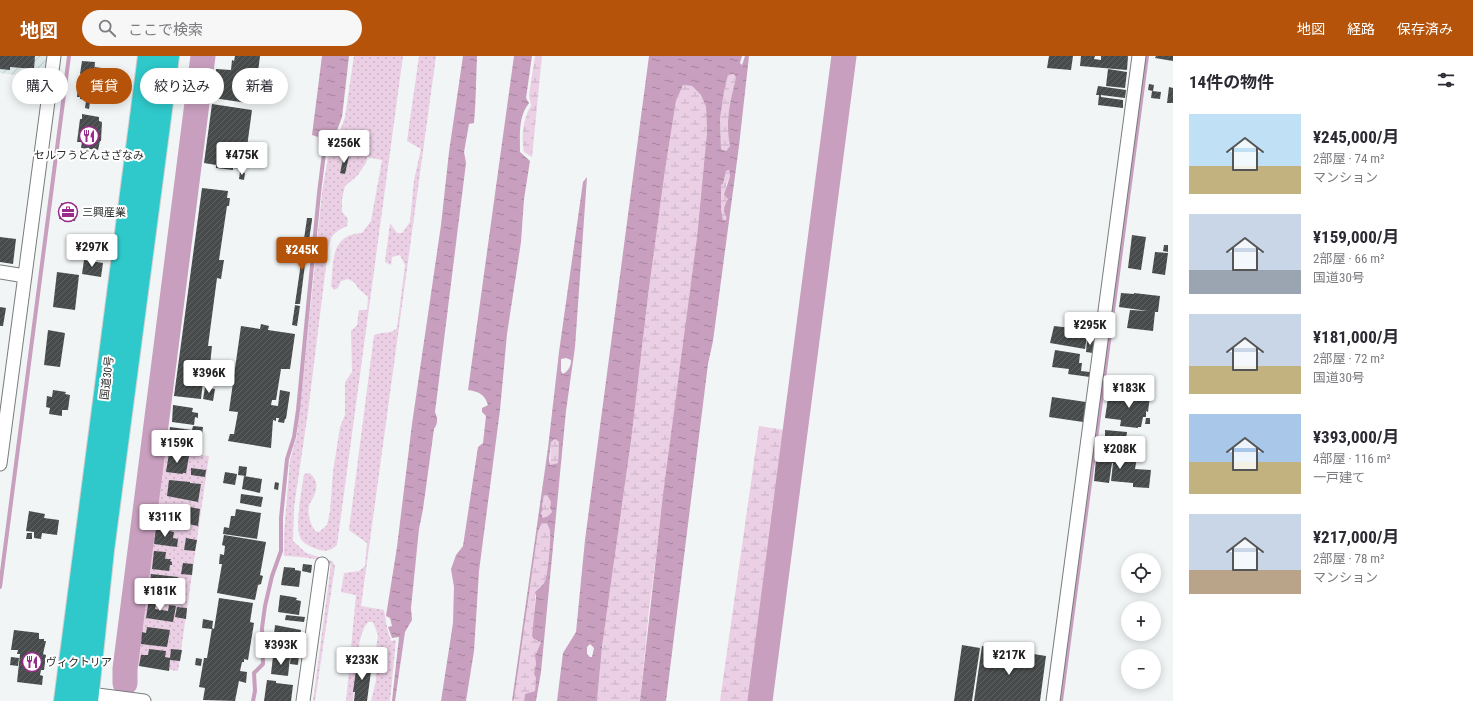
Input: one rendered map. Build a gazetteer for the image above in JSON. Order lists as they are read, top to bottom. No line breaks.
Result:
{"streets":{"highway":["国道30号"]},"places":{"restaurant":["セルフうどんさざなみ","ヴィクトリア"],"office":["三興産業"]},"page":{"header":"地図","search":"ここで検索","nav":["地図","経路","保存済み"],"heading":"14件の物件","chip":["購入","賃貸","絞り込み","新着"],"list":[{"name":"¥245,000/月","note":"2部屋 · 74 m² · マンション"},{"name":"¥159,000/月","note":"2部屋 · 66 m² · 国道30号"},{"name":"¥181,000/月","note":"2部屋 · 72 m² · 国道30号"},{"name":"¥393,000/月","note":"4部屋 · 116 m² · 一戸建て"},{"name":"¥217,000/月","note":"2部屋 · 78 m² · マンション"}],"price":["¥256K","¥475K","¥297K","¥245K","¥295K","¥396K","¥183K","¥159K","¥208K","¥311K","¥181K","¥393K","¥217K","¥233K"],"map_buttons":["+","−"]}}
